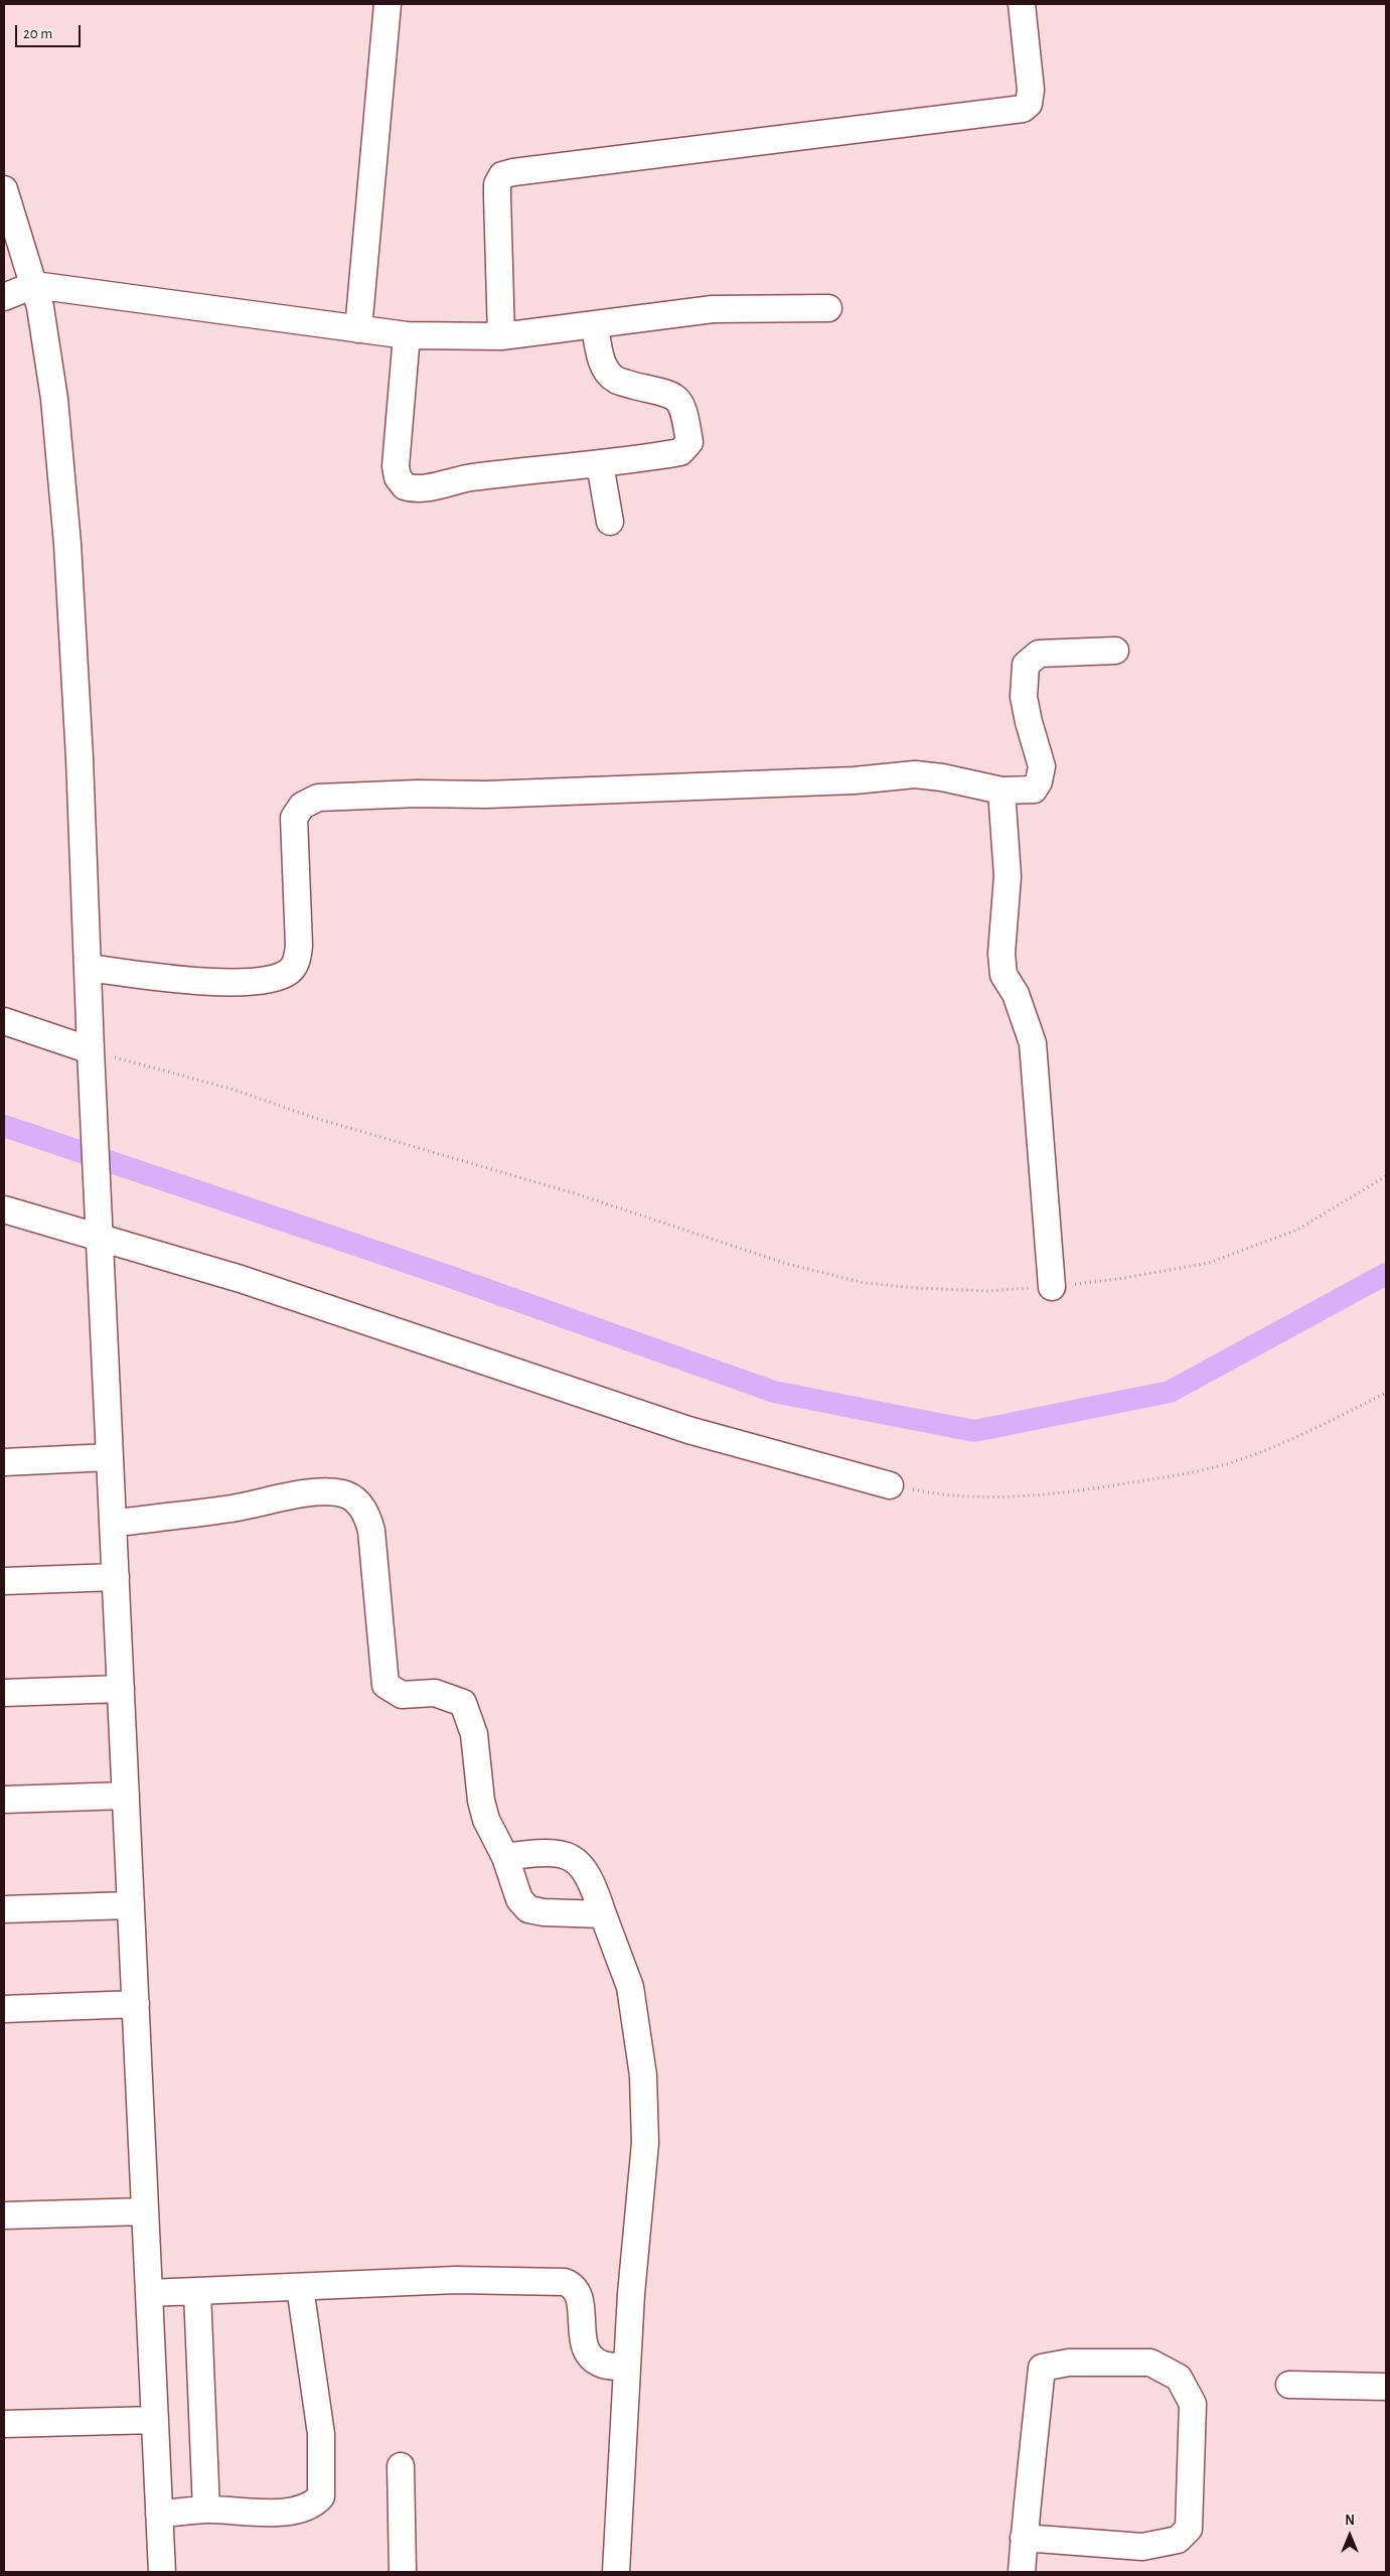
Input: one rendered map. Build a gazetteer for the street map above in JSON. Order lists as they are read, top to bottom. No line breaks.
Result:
{"scale_bar":"20 m","north":"top"}
